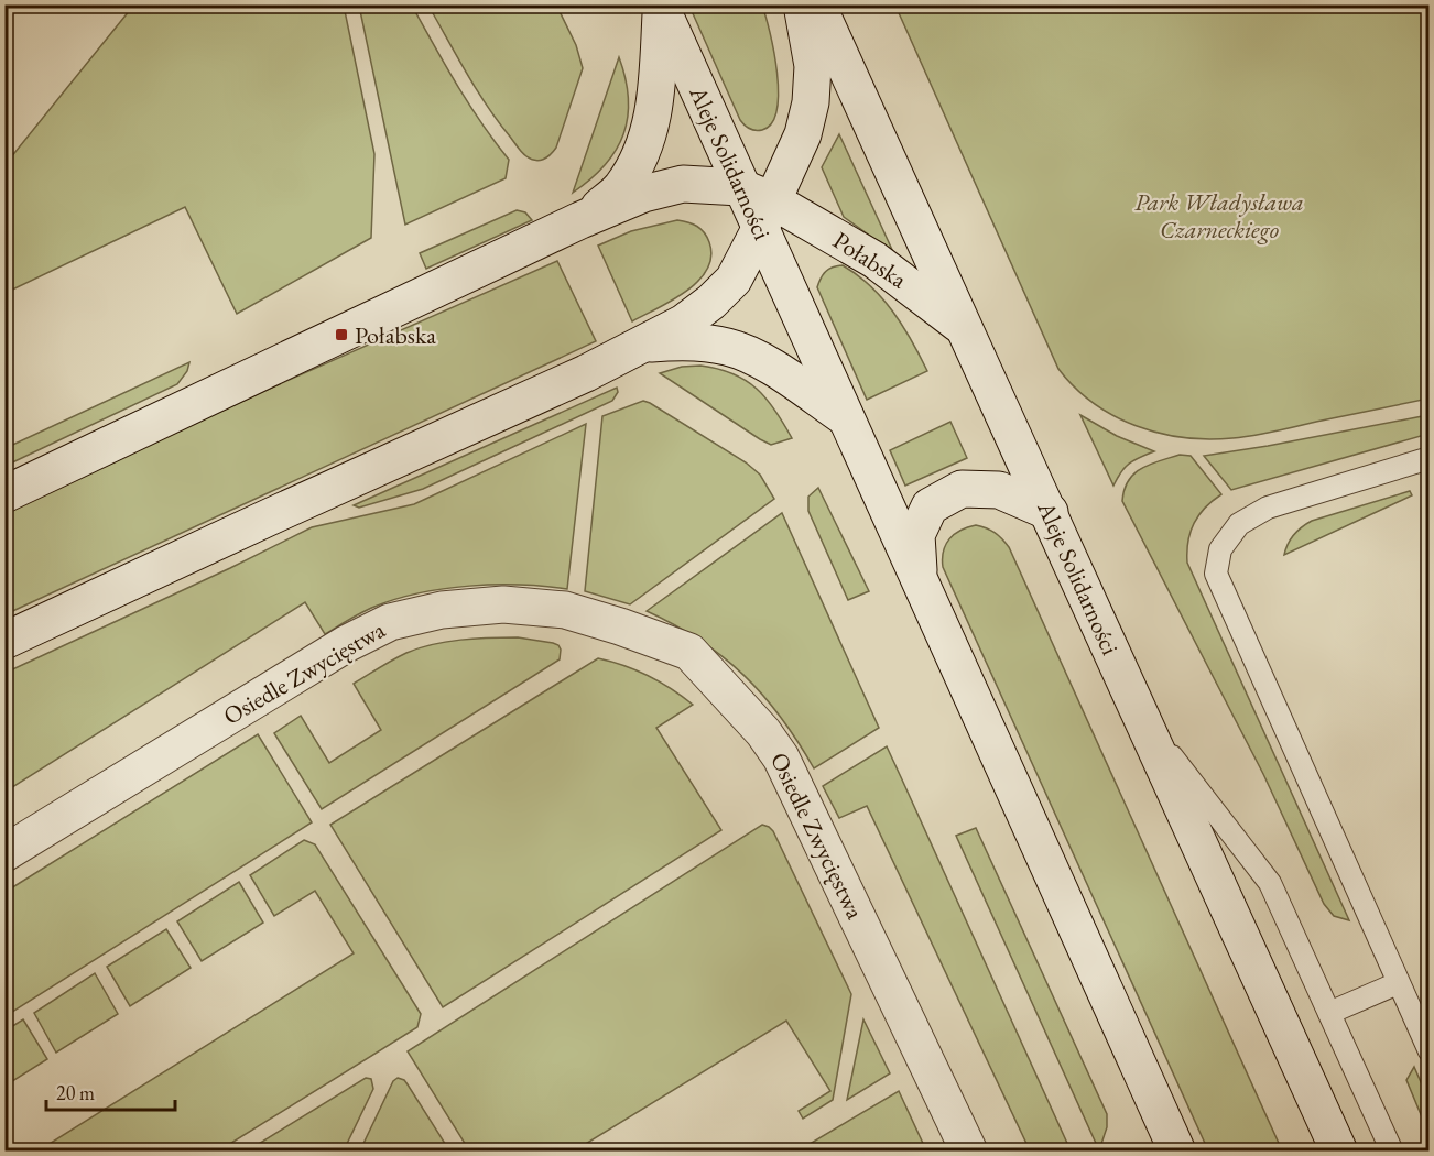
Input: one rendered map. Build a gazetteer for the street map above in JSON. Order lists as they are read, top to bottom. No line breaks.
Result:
{"streets":{"street":["Aleje Solidarności","Połabska","Osiedle Zwycięstwa"]},"crossings":[["Aleje Solidarności","Połabska"]],"parks":["Park Władysława Czarneckiego"],"places":{"transit":["Połabska"]},"scale_bar":"20 m"}
